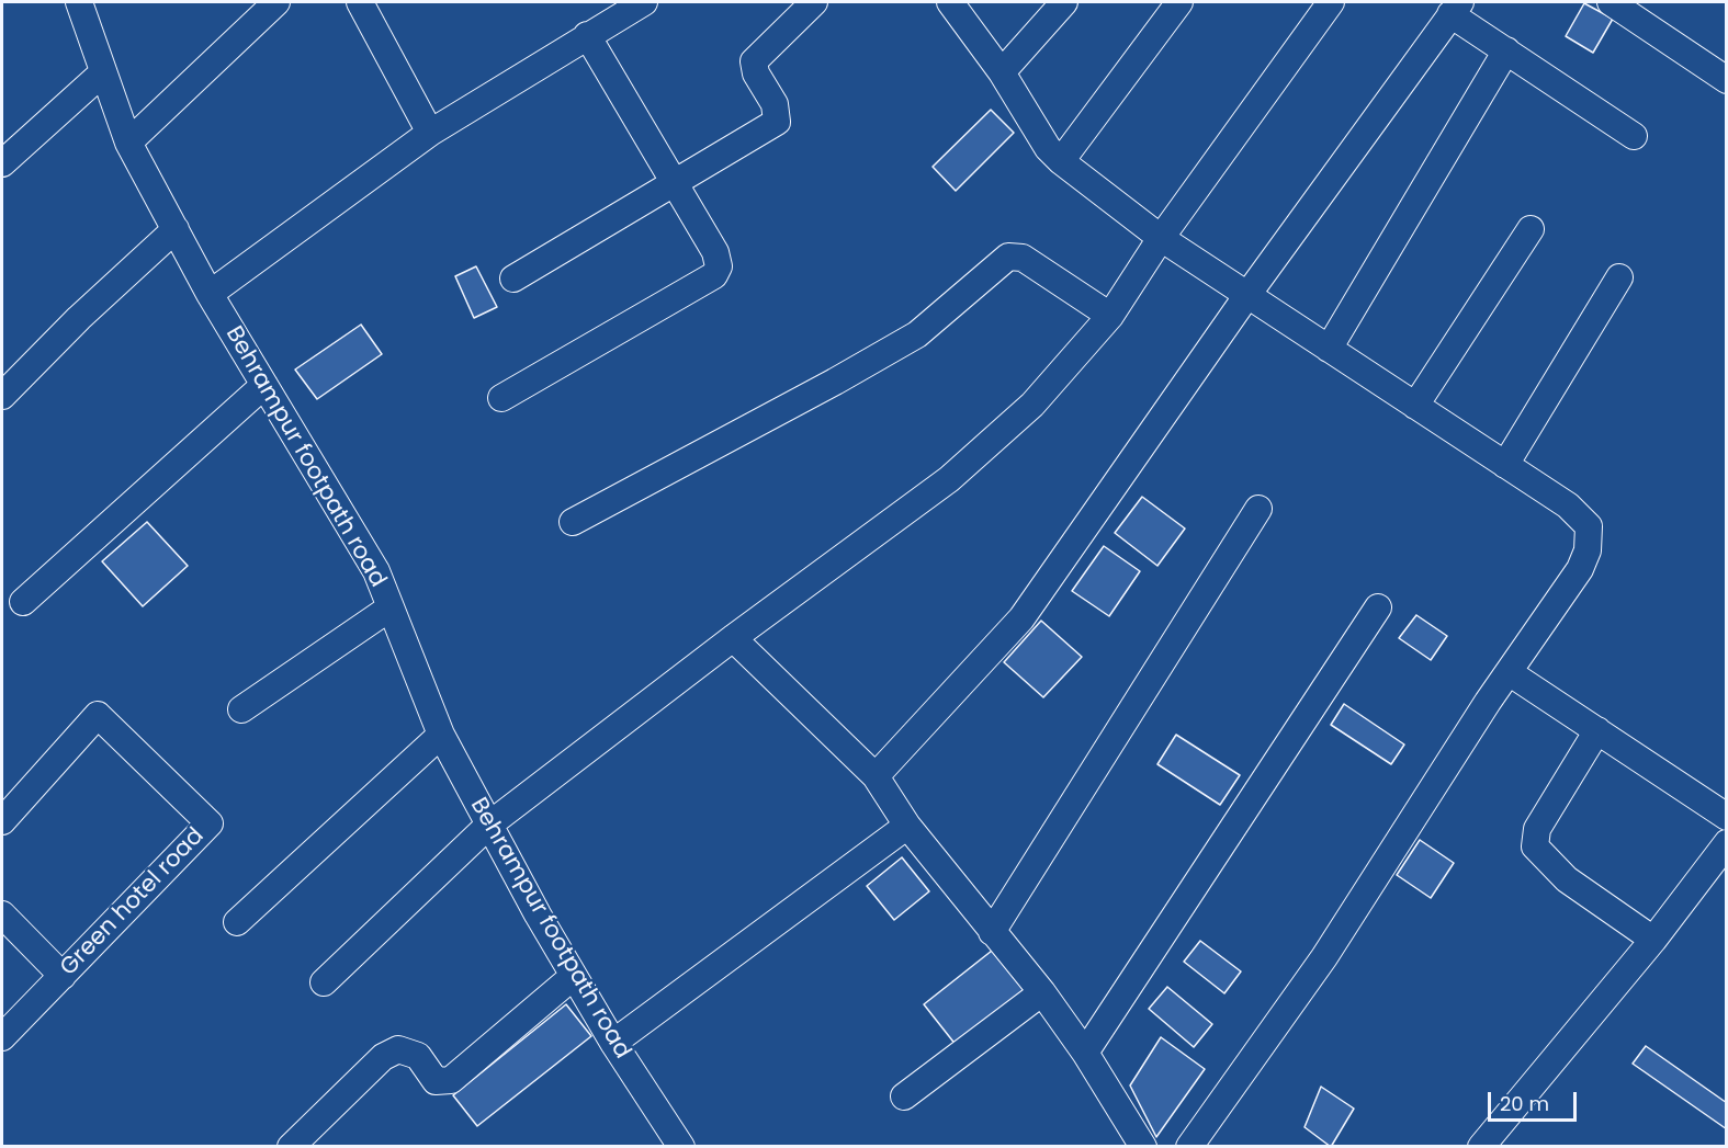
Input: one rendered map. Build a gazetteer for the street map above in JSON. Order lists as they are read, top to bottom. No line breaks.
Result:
{"streets":{"street":["Behrampur footpath road","Green hotel road"]},"scale_bar":"20 m"}
